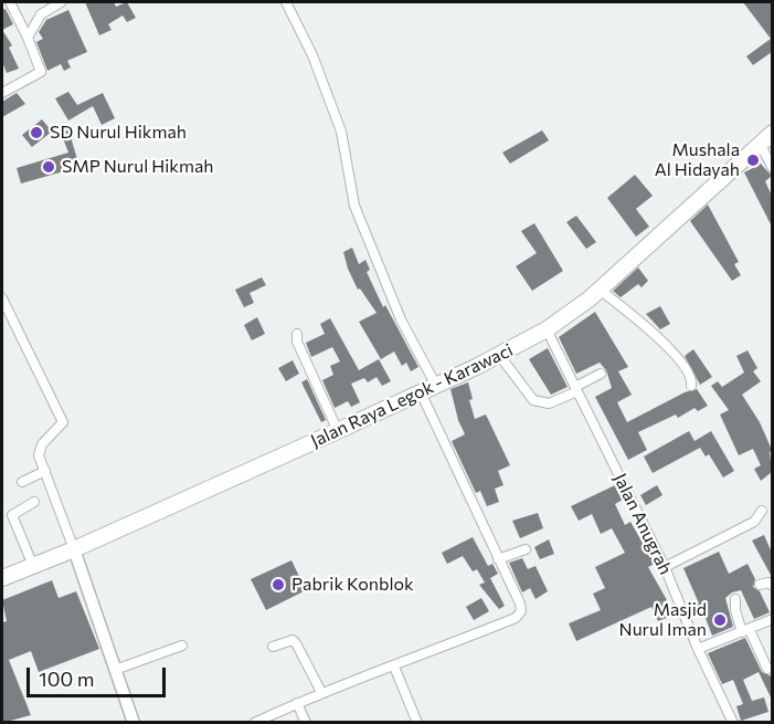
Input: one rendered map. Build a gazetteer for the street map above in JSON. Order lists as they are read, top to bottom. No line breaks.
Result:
{"streets":{"main road":["Jalan Raya Legok - Karawaci"],"street":["Jalan Anugrah"]},"crossings":[["Jalan Raya Legok - Karawaci","Jalan Anugrah"]],"places":["SD Nurul Hikmah","Mushala Al Hidayah","SMP Nurul Hikmah","Pabrik Konblok","Masjid Nurul Iman"],"scale_bar":"100 m"}
